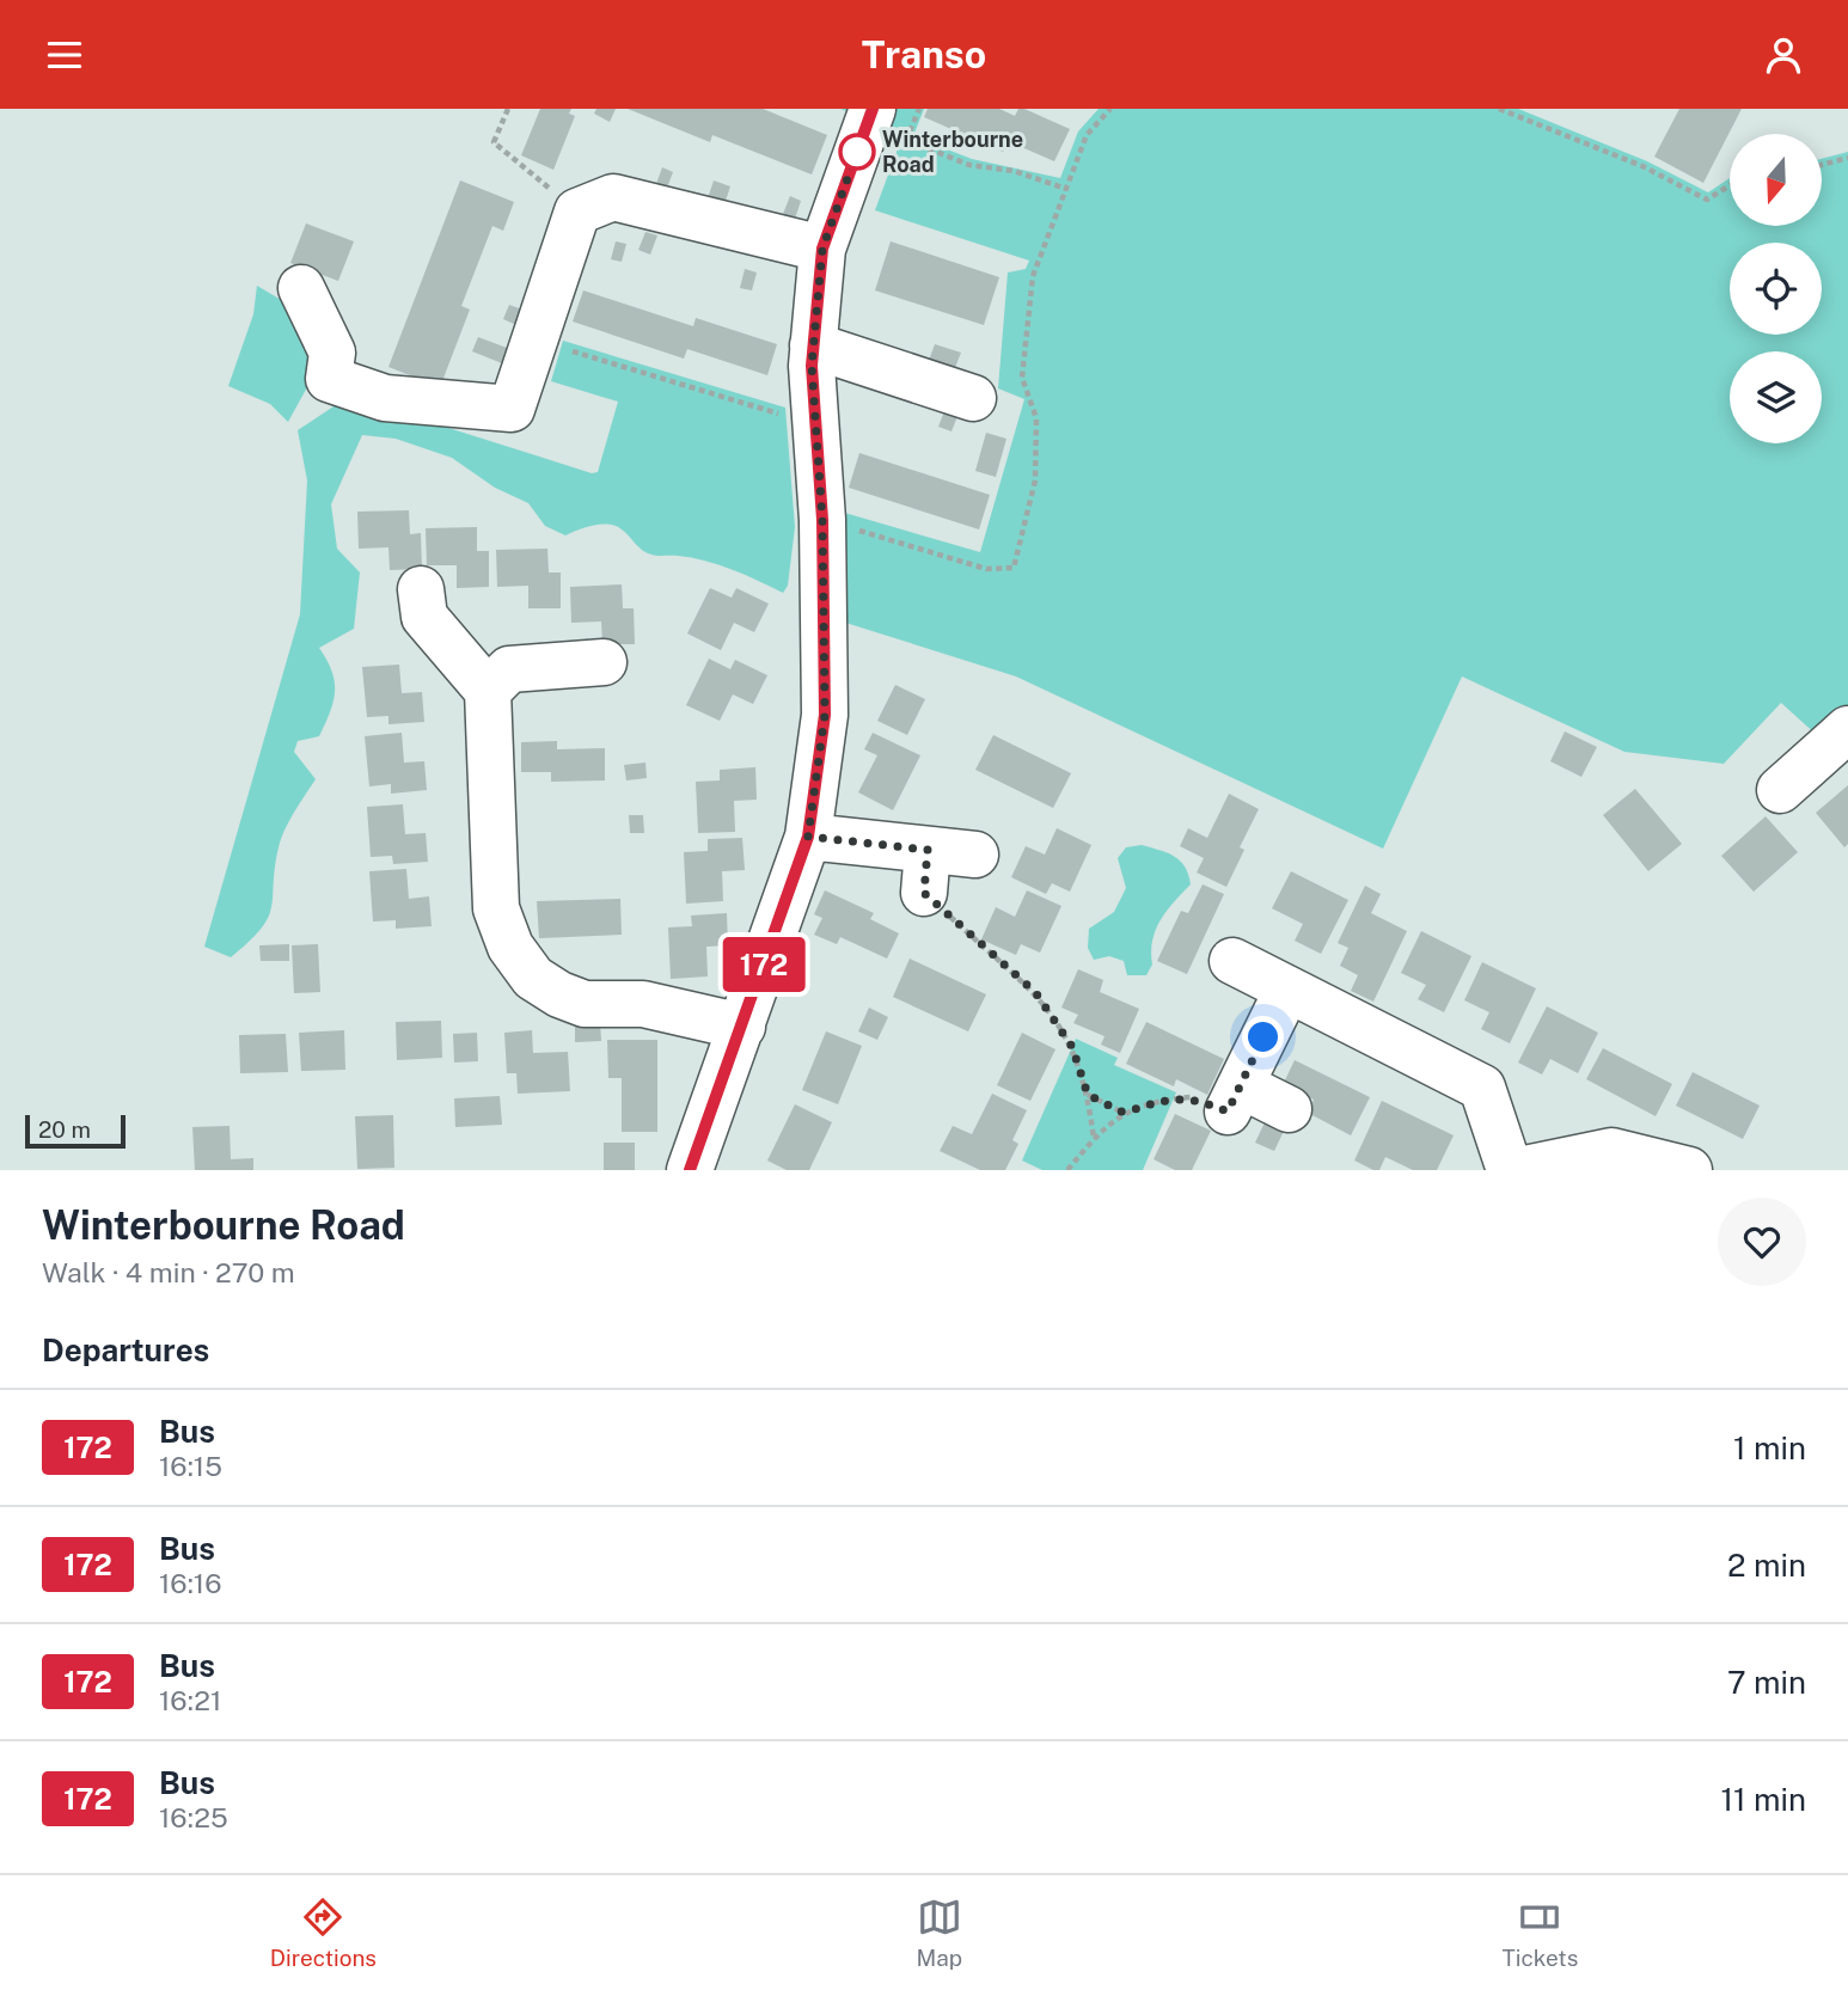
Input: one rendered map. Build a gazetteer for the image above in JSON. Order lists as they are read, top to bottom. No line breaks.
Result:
{"places":["Winterbourne Road"],"lines":["bus line 172"],"scale_bar":"20 m","north":"bottom","page":{"header":"Transo","on_map":"172","scale":"20 m","heading":[["Winterbourne Road","Walk · 4 min · 270 m"],"Departures"],"list":[{"mark":"172","name":"Bus","note":"16:15","value":"1 min"},{"mark":"172","name":"Bus","note":"16:16","value":"2 min"},{"mark":"172","name":"Bus","note":"16:21","value":"7 min"},{"mark":"172","name":"Bus","note":"16:25","value":"11 min"}],"tabs":["Directions","Map","Tickets"]}}
